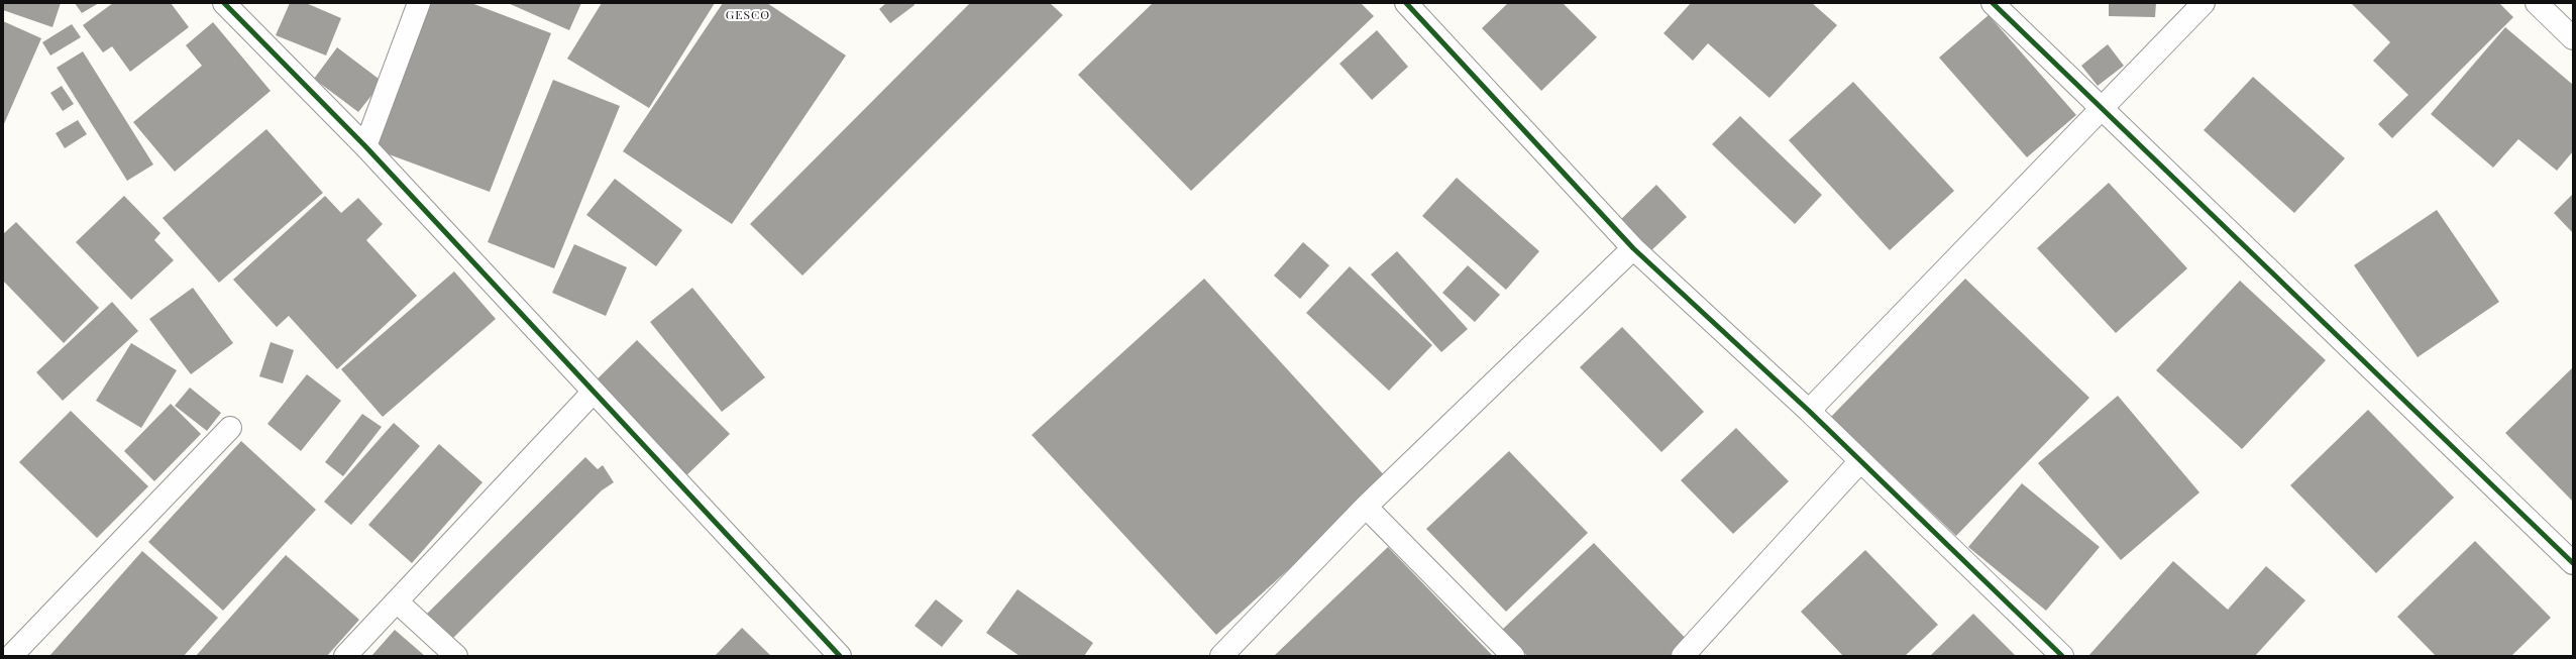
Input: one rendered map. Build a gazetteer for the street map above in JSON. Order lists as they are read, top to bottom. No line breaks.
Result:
{"districts":["GESCO"]}
